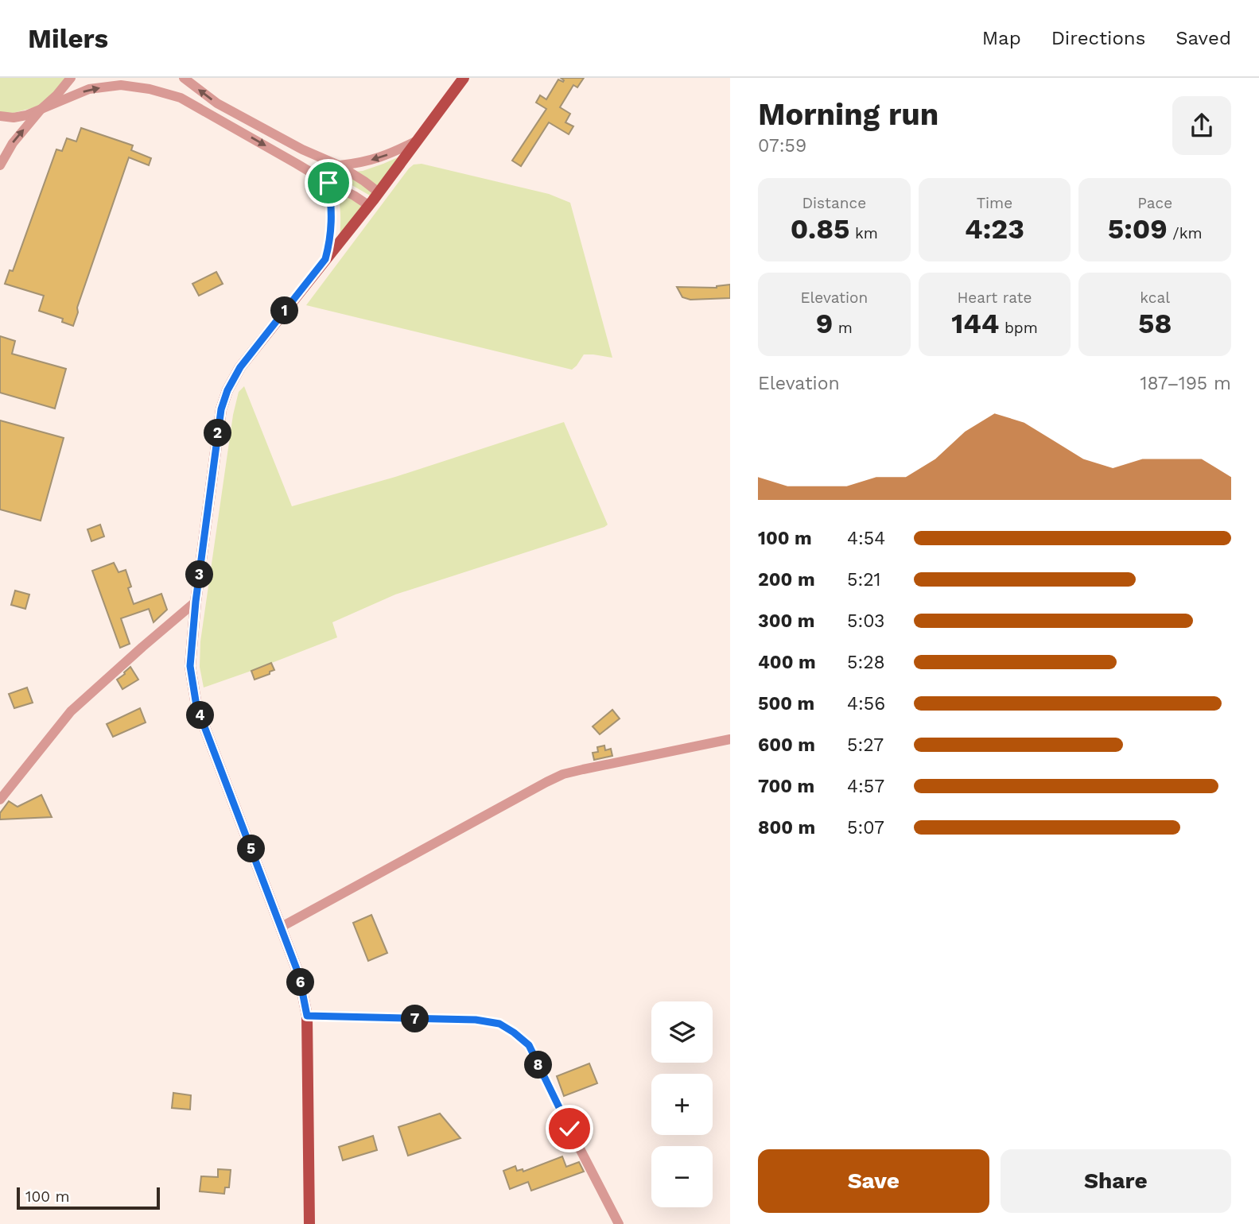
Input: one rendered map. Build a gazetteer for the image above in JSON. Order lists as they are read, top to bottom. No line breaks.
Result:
{"scale_bar":"100 m","page":{"header":"Milers","nav":["Map","Directions","Saved"],"heading":["Morning run","07:59"],"stats":[["Distance","0.85 km"],["Time","4:23"],["Pace","5:09 /km"],["Elevation","9 m"],["Heart rate","144 bpm"],["kcal","58"]],"pins":["1","2","3","4","5","6","7","8"],"chart":["Elevation","187–195 m"],"list":[{"name":"100 m","note":"4:54"},{"name":"200 m","note":"5:21"},{"name":"300 m","note":"5:03"},{"name":"400 m","note":"5:28"},{"name":"500 m","note":"4:56"},{"name":"600 m","note":"5:27"},{"name":"700 m","note":"4:57"},{"name":"800 m","note":"5:07"}],"map_buttons":["+","−"],"buttons":["Save","Share"],"scale":"100 m"}}
